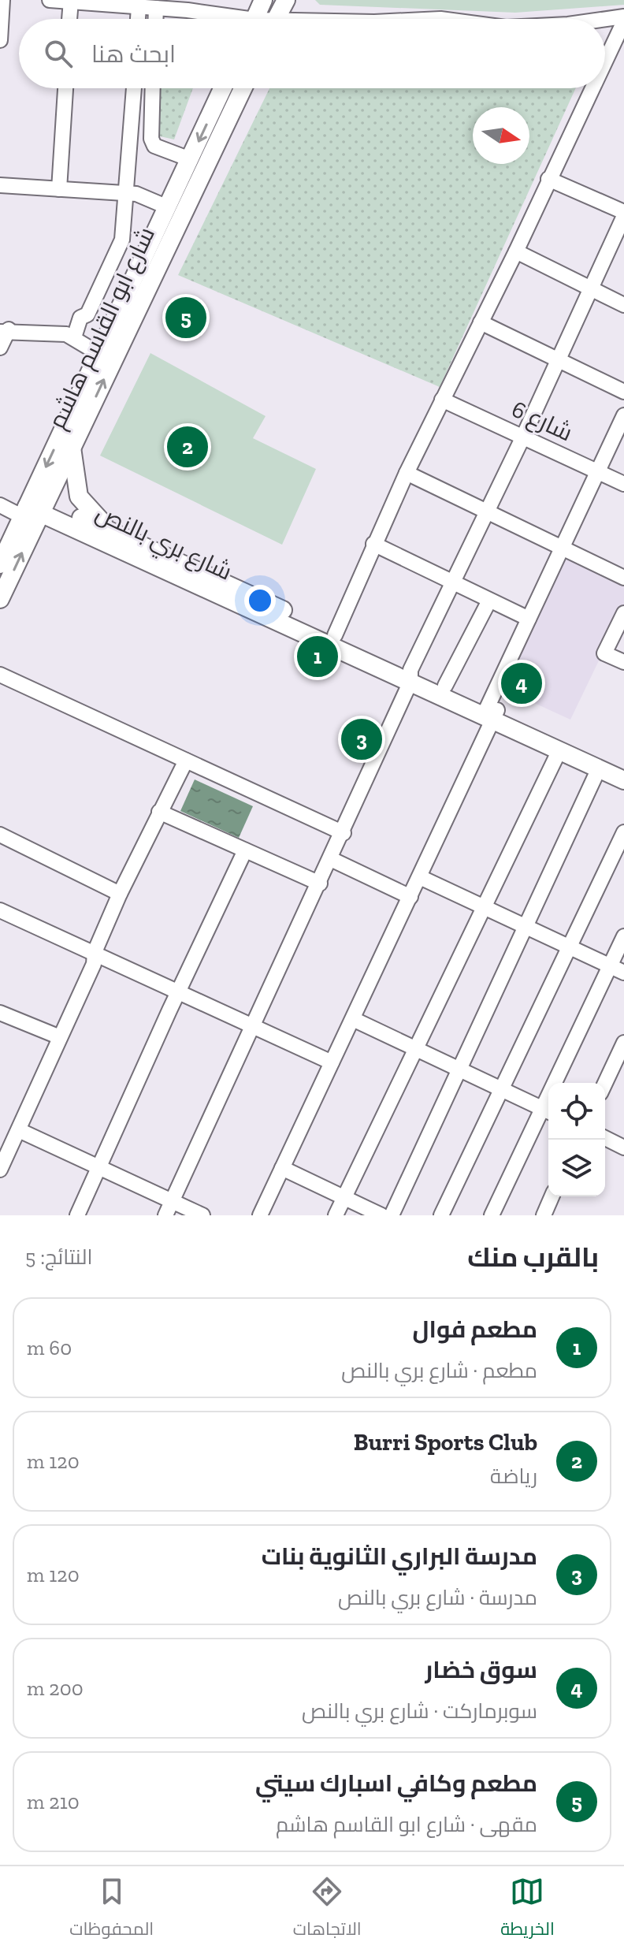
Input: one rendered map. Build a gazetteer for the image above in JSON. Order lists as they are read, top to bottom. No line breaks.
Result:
{"streets":{"main road":["شارع ابو القاسم هاشم","شارع بري بالنص"],"street":["شارع 6"]},"crossings":[["شارع ابو القاسم هاشم","شارع بري بالنص"]],"north":"right","page":{"search":"ابحث هنا","pins":["5","2","1","4","3"],"heading":["بالقرب منك","النتائج: 5"],"list":[{"mark":"1","name":"مطعم فوال","note":"مطعم · شارع بري بالنص","value":"60 m"},{"mark":"2","name":"Burri Sports Club","note":"رياضة","value":"120 m"},{"mark":"3","name":"مدرسة البراري الثانوية بنات","note":"مدرسة · شارع بري بالنص","value":"120 m"},{"mark":"4","name":"سوق خضار","note":"سوبرماركت · شارع بري بالنص","value":"200 m"},{"mark":"5","name":"مطعم وكافي اسبارك سيتي","note":"مقهى · شارع ابو القاسم هاشم","value":"210 m"}],"nav":["الخريطة","الاتجاهات","المحفوظات"]}}
